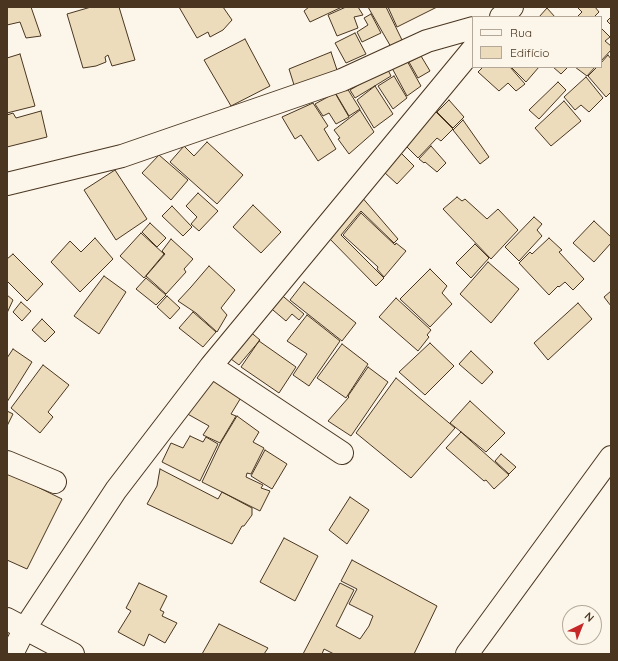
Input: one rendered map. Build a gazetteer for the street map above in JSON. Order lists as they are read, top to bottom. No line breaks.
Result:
{"legend":["Rua","Edifício"],"north":"top right"}
